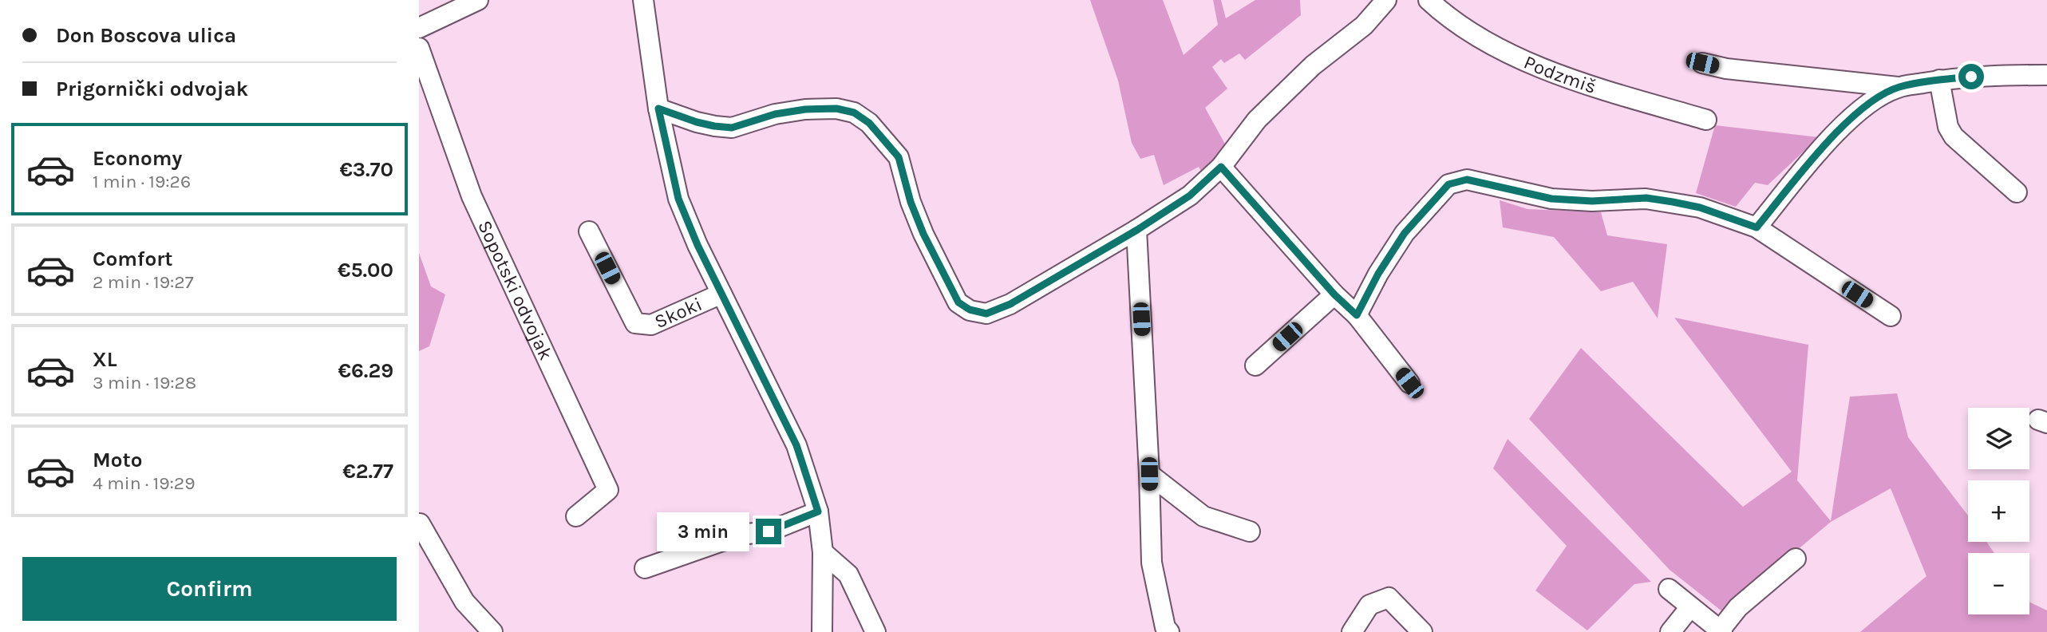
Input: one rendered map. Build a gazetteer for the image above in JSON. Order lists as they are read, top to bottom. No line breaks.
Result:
{"streets":{"street":["Podzmiš","Sopotski odvojak","Skoki"]},"page":{"banner":["Don Boscova ulica","Prigornički odvojak"],"list":[{"name":"Economy","note":"1 min · 19:26","value":"€3.70"},{"name":"Comfort","note":"2 min · 19:27","value":"€5.00"},{"name":"XL","note":"3 min · 19:28","value":"€6.29"},{"name":"Moto","note":"4 min · 19:29","value":"€2.77"}],"map_buttons":["+","−"],"bubble":"3 min","buttons":"Confirm"}}
